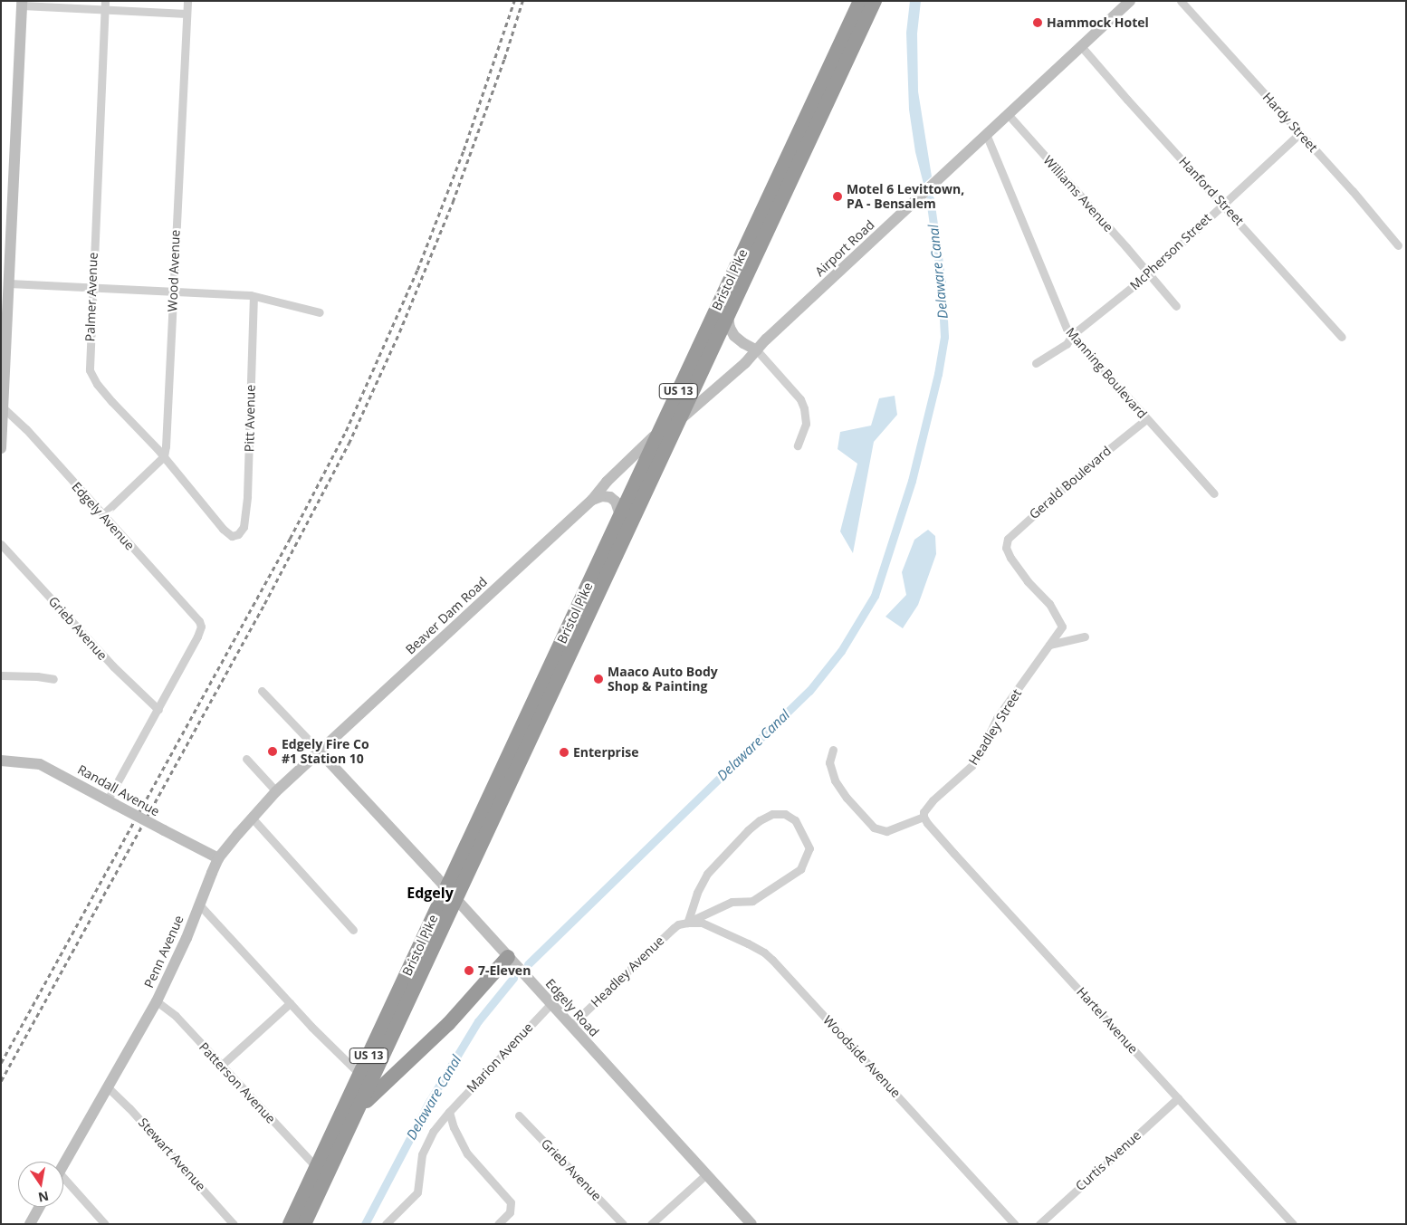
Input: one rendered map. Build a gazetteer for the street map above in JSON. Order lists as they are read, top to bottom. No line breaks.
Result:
{"streets":{"highway":["Bristol Pike","US 13"],"street":["Hardy Street","Hanford Street","Williams Avenue","Airport Road","McPherson Street","Wood Avenue","Palmer Avenue","Manning Boulevard","Pitt Avenue","Gerald Boulevard","Edgely Avenue","Beaver Dam Road","Grieb Avenue","Headley Street","Randall Avenue","Penn Avenue","Headley Avenue","Edgely Road","Hartel Avenue","Woodside Avenue","Marion Avenue","Patterson Avenue","Stewart Avenue","Curtis Avenue"]},"crossings":[["Hardy Street","McPherson Street"],["Hanford Street","Airport Road"],["Hanford Street","McPherson Street"],["Williams Avenue","Airport Road"],["Williams Avenue","McPherson Street"],["Airport Road","Bristol Pike"],["Airport Road","Manning Boulevard"],["McPherson Street","Manning Boulevard"],["Wood Avenue","Palmer Avenue"],["Bristol Pike","Beaver Dam Road"],["Bristol Pike","Edgely Road"],["Bristol Pike","Patterson Avenue"],["Palmer Avenue","Pitt Avenue"],["Manning Boulevard","Gerald Boulevard"],["Gerald Boulevard","Headley Street"],["Edgely Avenue","Grieb Avenue"],["Beaver Dam Road","Penn Avenue"],["Beaver Dam Road","Edgely Road"],["Headley Street","Hartel Avenue"],["Randall Avenue","Penn Avenue"],["Penn Avenue","Edgely Road"],["Penn Avenue","Patterson Avenue"],["Penn Avenue","Stewart Avenue"],["Headley Avenue","Edgely Road"],["Headley Avenue","Woodside Avenue"],["Edgely Road","Marion Avenue"],["Hartel Avenue","Curtis Avenue"]],"districts":["Edgely"],"water":["Delaware Canal"],"places":["Hammock Hotel","Motel 6 Levittown, PA - Bensalem","Maaco Auto Body Shop & Painting","Edgely Fire Co #1 Station 10","Enterprise","7-Eleven"],"north":"bottom"}
